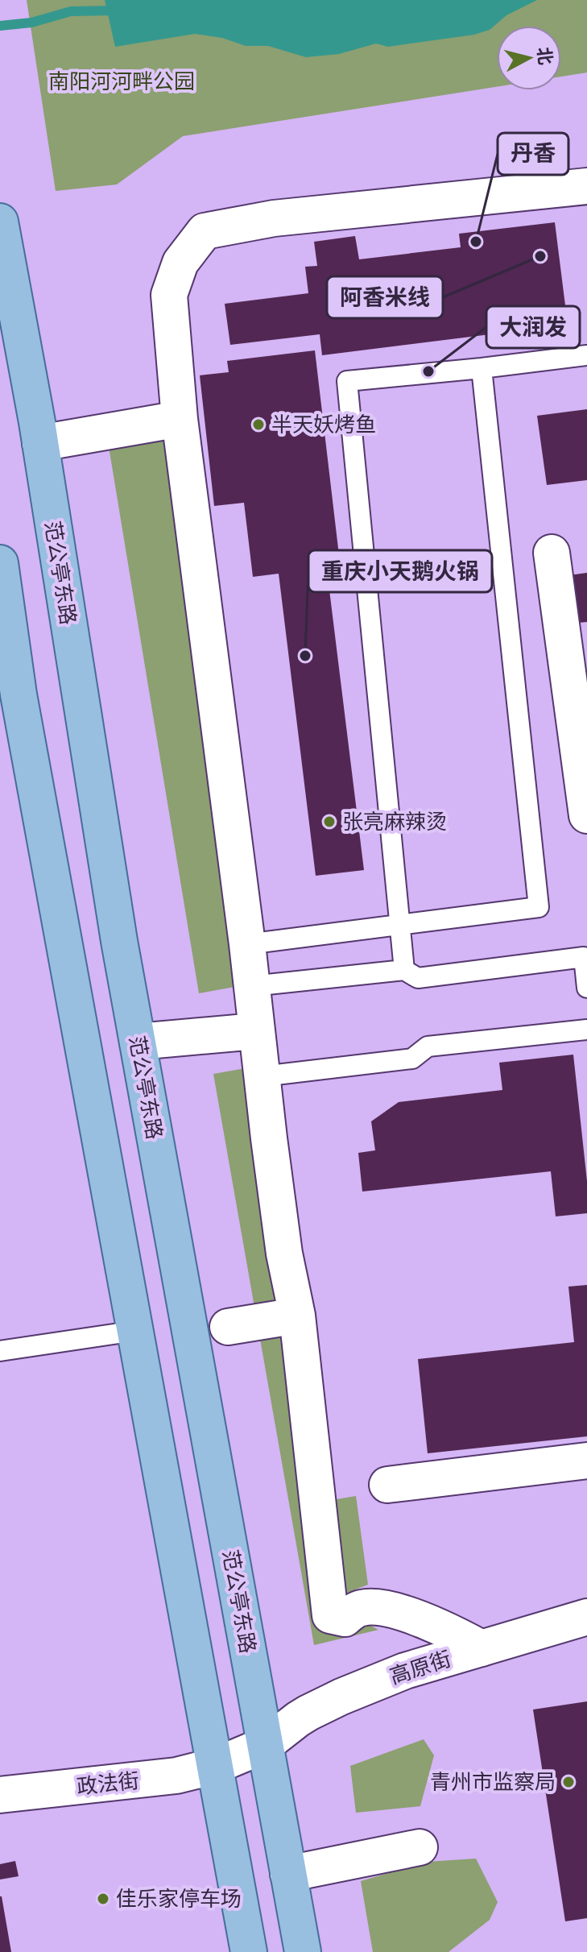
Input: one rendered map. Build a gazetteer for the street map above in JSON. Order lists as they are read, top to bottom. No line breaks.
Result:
{"streets":{"main road":["范公亭东路"],"street":["高原街","政法街"]},"crossings":[["范公亭东路","高原街"],["高原街","政法街"]],"parks":["南阳河河畔公园"],"places":["丹香","阿香米线","大润发","半天妖烤鱼","重庆小天鹅火锅","张亮麻辣烫","青州市监察局","佳乐家停车场"],"north":"right"}
